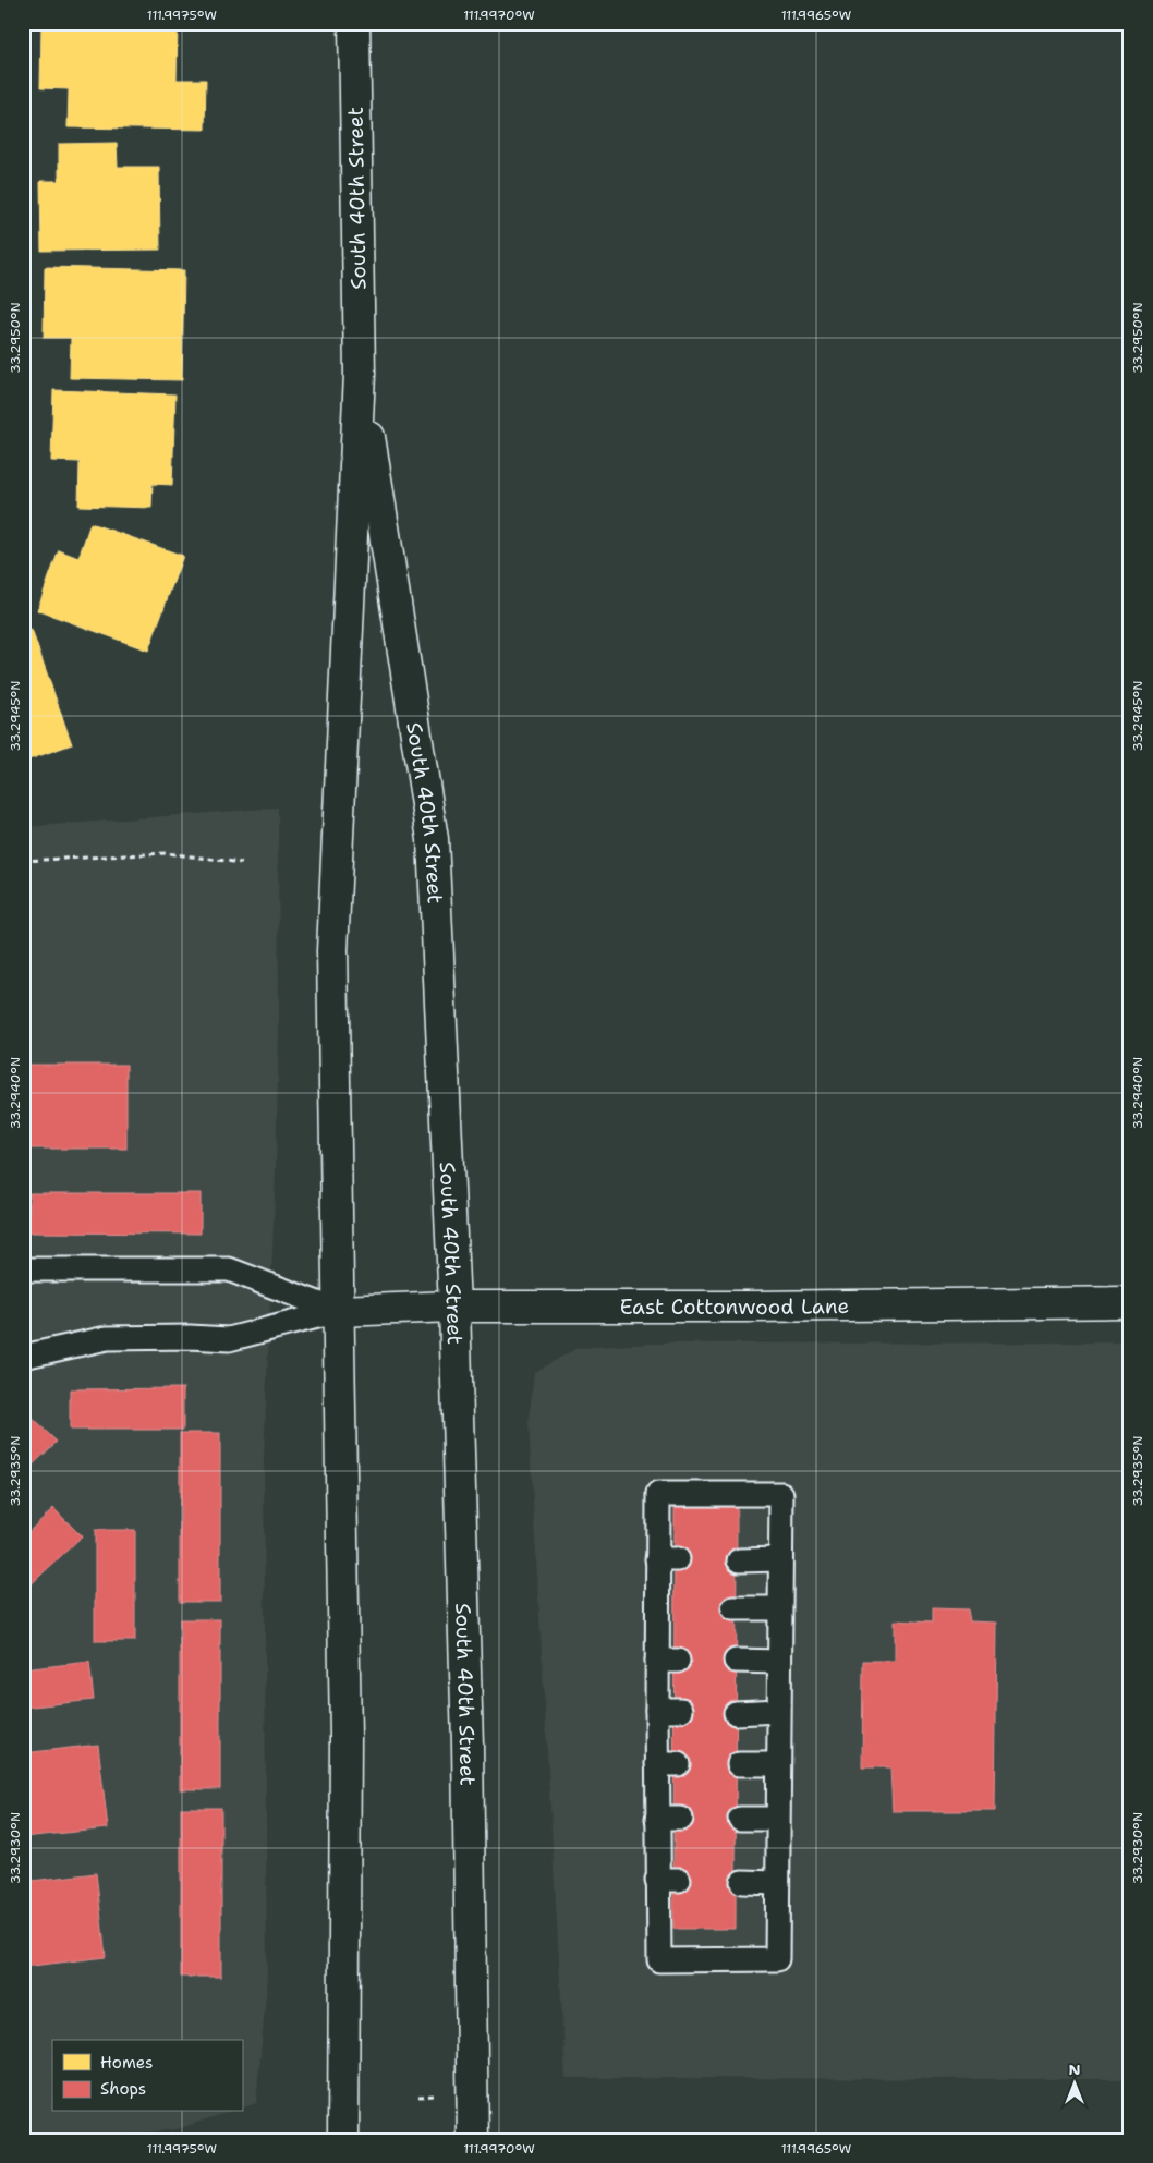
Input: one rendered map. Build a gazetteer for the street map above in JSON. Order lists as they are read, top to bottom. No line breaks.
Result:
{"streets":{"main road":["South 40th Street","East Cottonwood Lane"]},"crossings":[["South 40th Street","East Cottonwood Lane"]],"legend":["Homes","Shops"],"north":"top","coordinates":["111.9975°W","111.9970°W","111.9965°W","33.2950°N","33.2945°N","33.2940°N","33.2935°N","33.2930°N"]}
